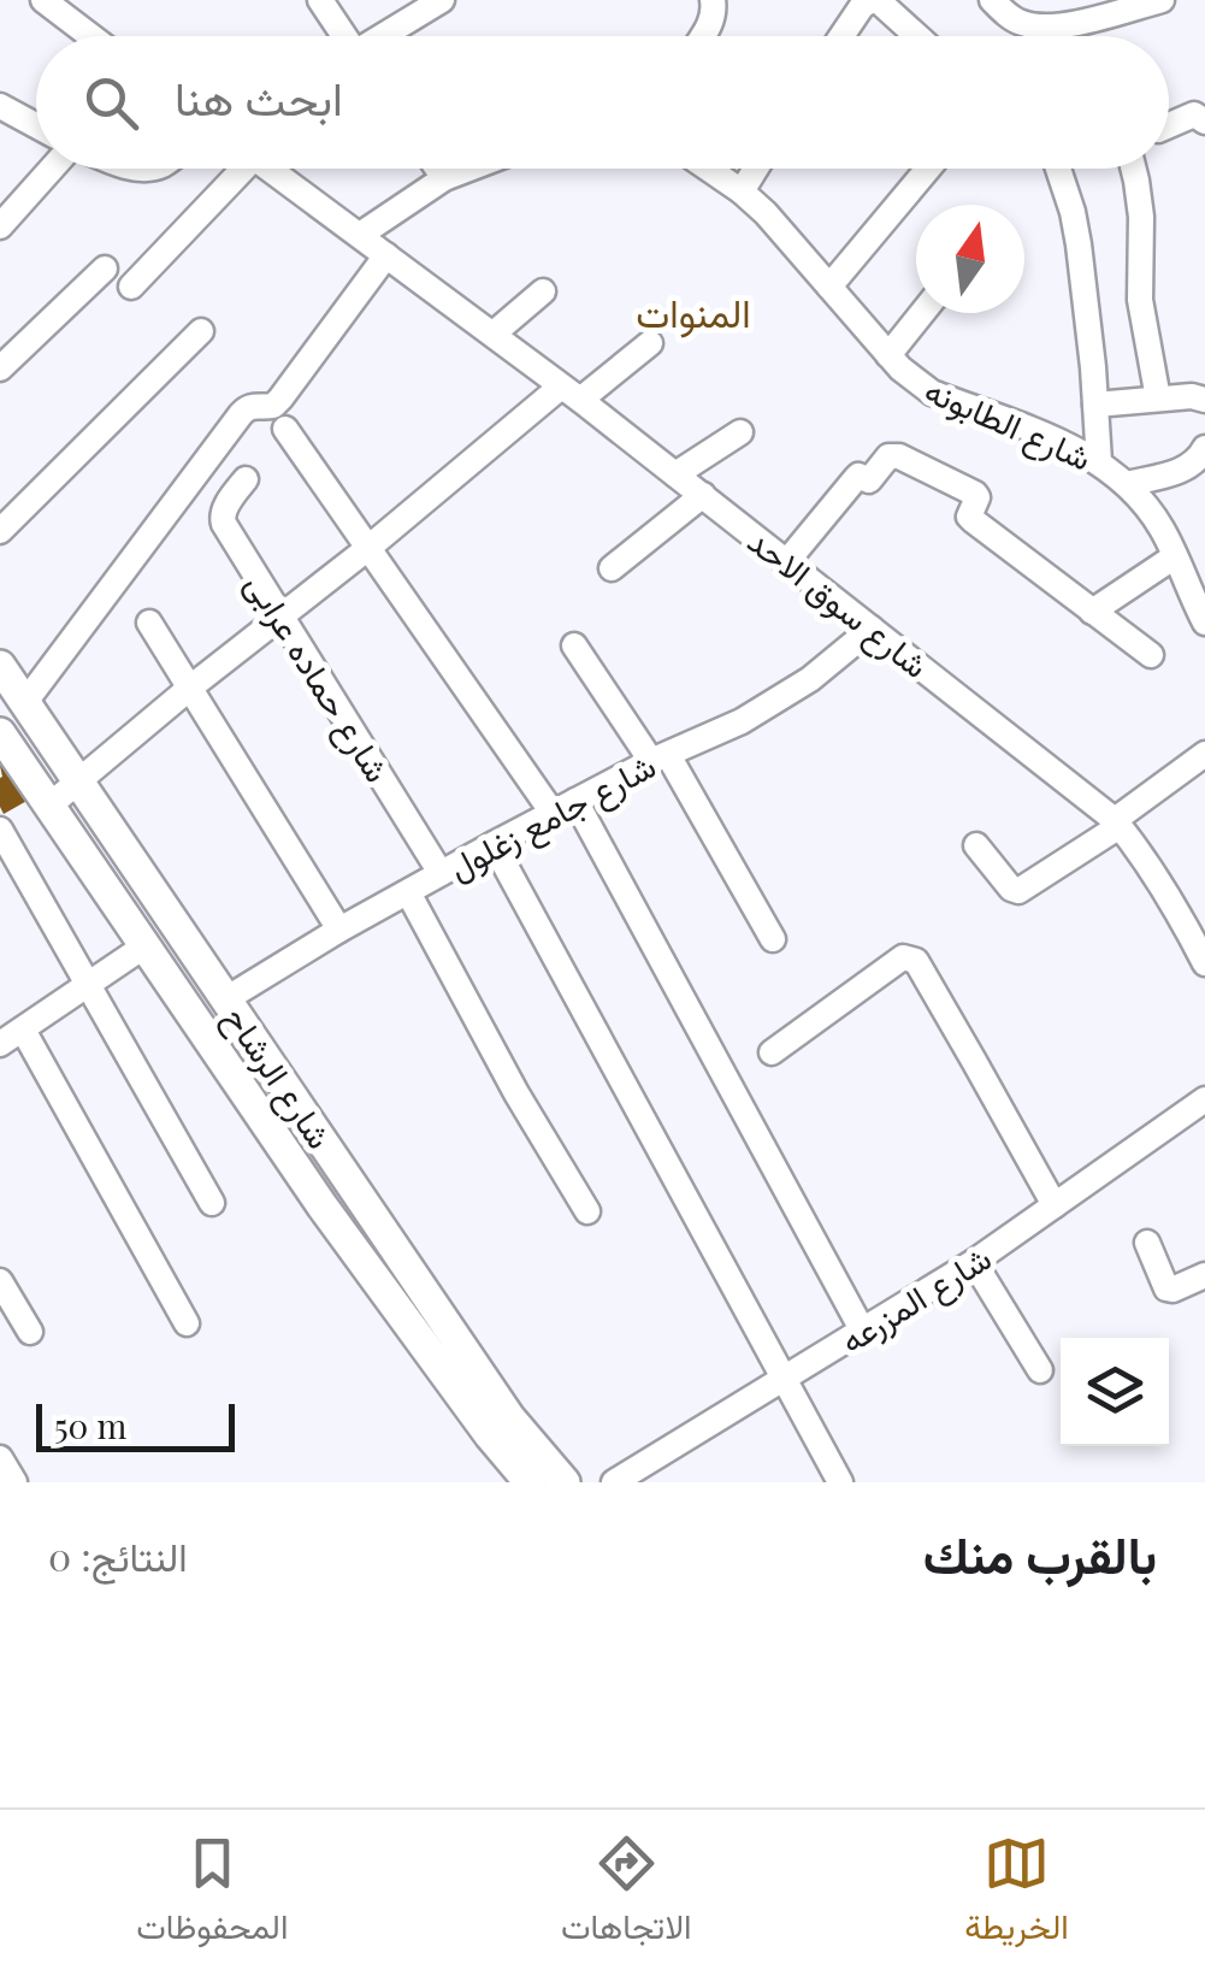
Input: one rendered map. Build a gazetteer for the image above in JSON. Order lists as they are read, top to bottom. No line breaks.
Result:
{"streets":{"street":["شارع الطابونه","شارع سوق الاحد","شارع حماده عرابى","شارع جامع زغلول","شارع الرشاح","شارع المزرعه"]},"crossings":[["شارع سوق الاحد","شارع جامع زغلول"],["شارع حماده عرابى","شارع جامع زغلول"],["شارع جامع زغلول","شارع الرشاح"]],"districts":["المنوات"],"scale_bar":"50 m","north":"top","page":{"search":"ابحث هنا","scale":"50 m","heading":["بالقرب منك","النتائج: 0"],"nav":["الخريطة","الاتجاهات","المحفوظات"]}}
